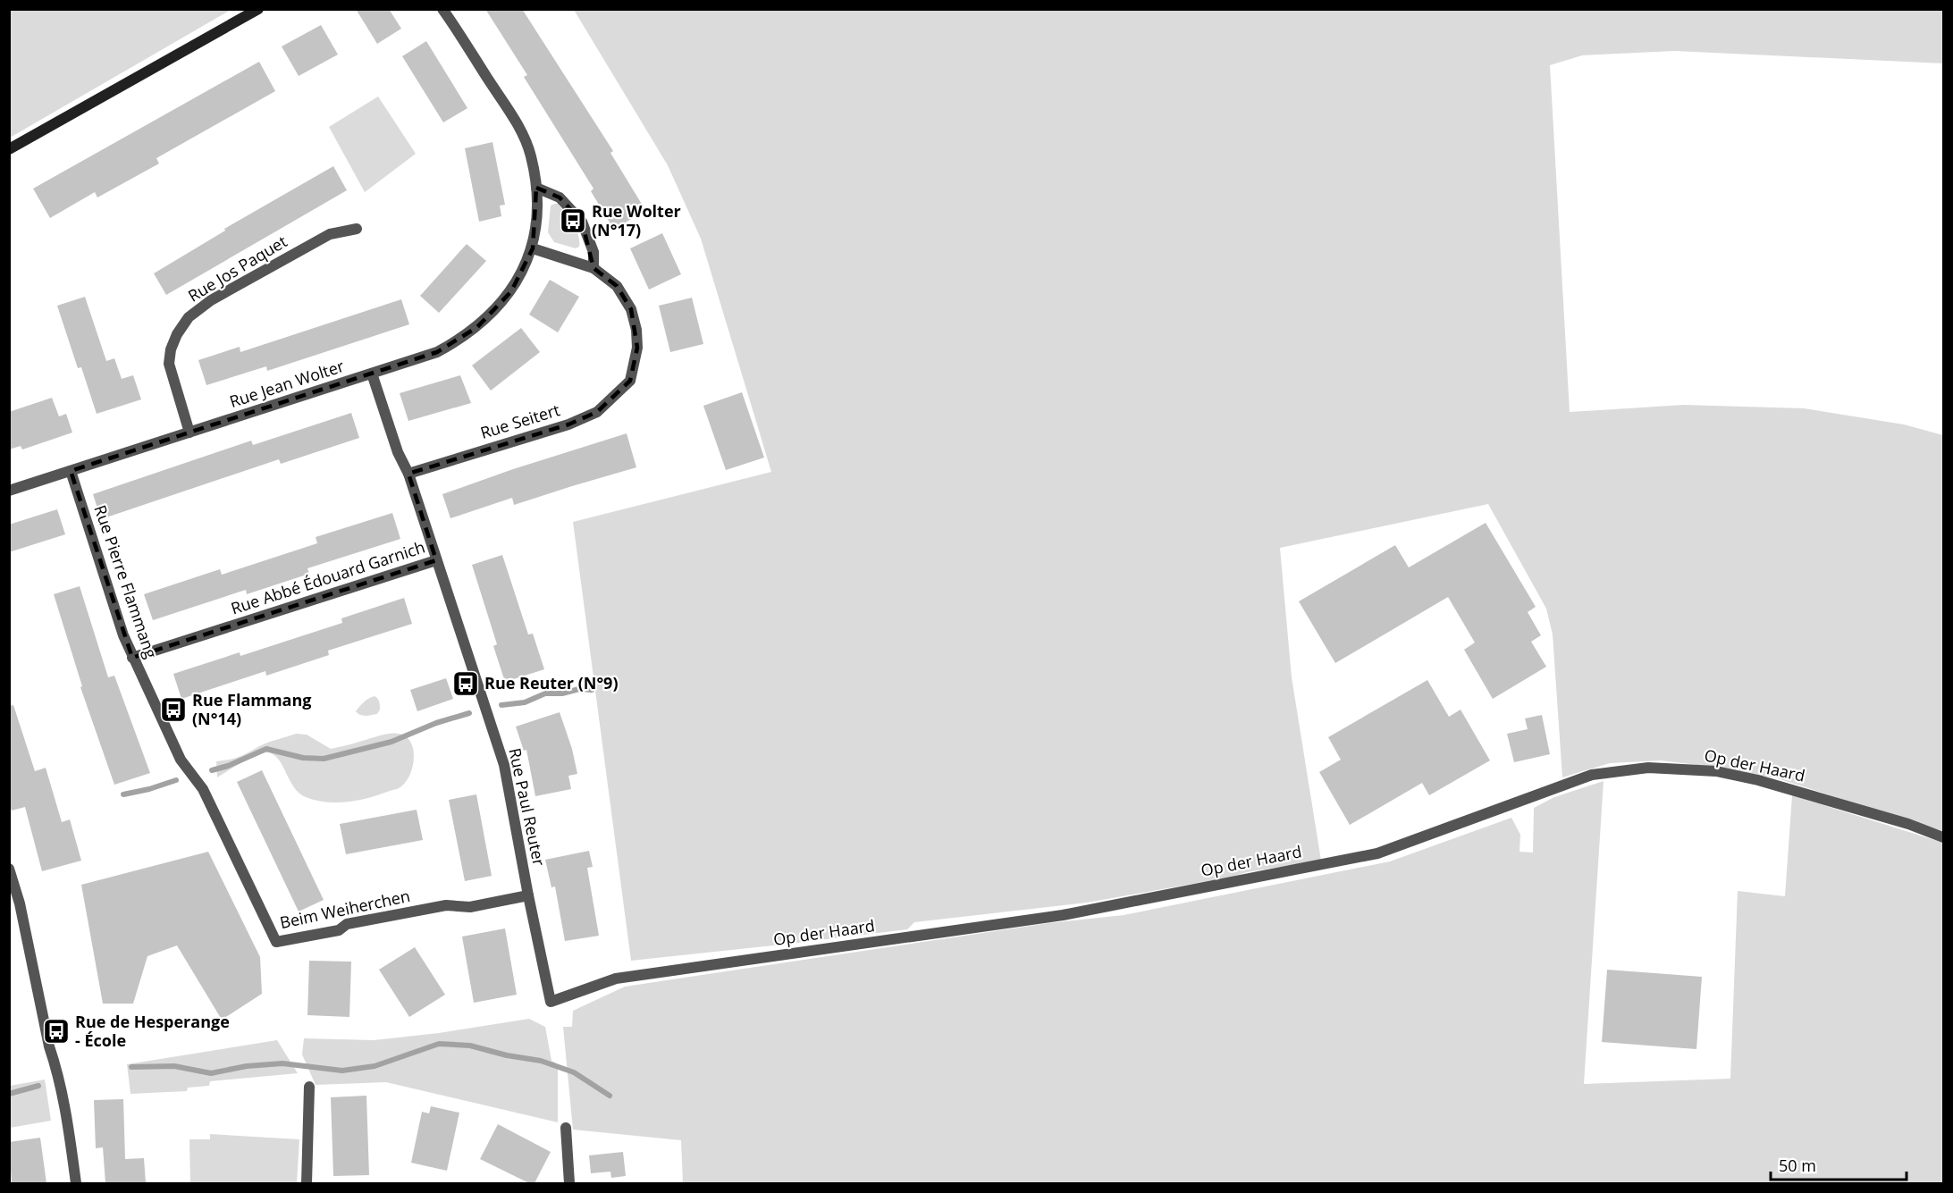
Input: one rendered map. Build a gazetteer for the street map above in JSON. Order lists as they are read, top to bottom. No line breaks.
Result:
{"streets":{"street":["Rue Jos Paquet","Rue Jean Wolter","Rue Seitert","Rue Abbé Édouard Garnich","Rue Pierre Flammang","Op der Haard","Rue Paul Reuter","Beim Weiherchen"]},"crossings":[["Rue Jos Paquet","Rue Jean Wolter"],["Rue Jean Wolter","Rue Abbé Édouard Garnich"],["Rue Jean Wolter","Rue Pierre Flammang"],["Rue Seitert","Rue Abbé Édouard Garnich"],["Rue Abbé Édouard Garnich","Rue Pierre Flammang"],["Rue Abbé Édouard Garnich","Rue Paul Reuter"],["Rue Pierre Flammang","Beim Weiherchen"],["Op der Haard","Rue Paul Reuter"],["Rue Paul Reuter","Beim Weiherchen"]],"places":{"bus stop":["Rue Wolter (N°17)","Rue Reuter (N°9)","Rue Flammang (N°14)","Rue de Hesperange - École"]},"scale_bar":"50 m"}
